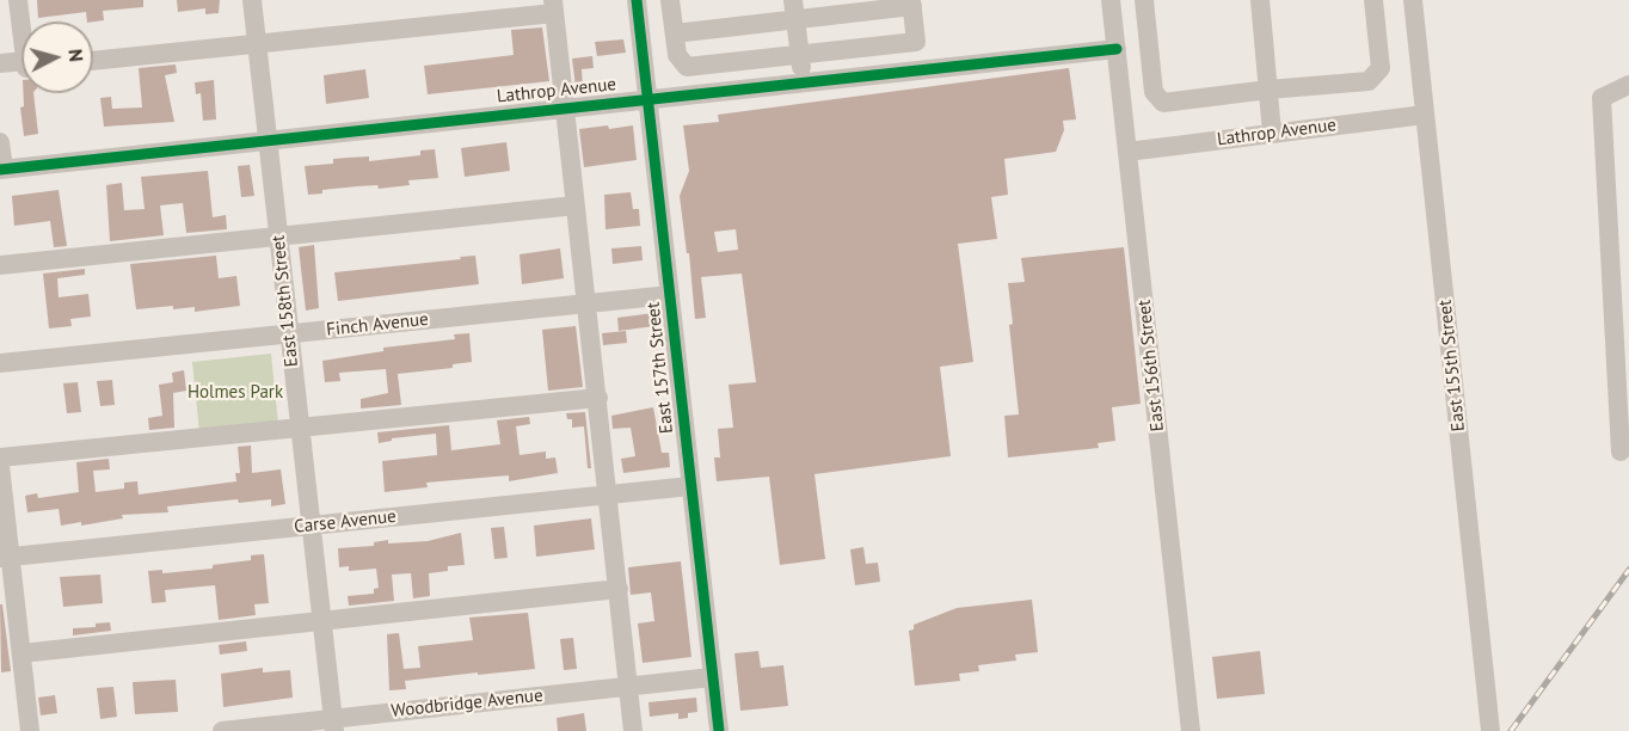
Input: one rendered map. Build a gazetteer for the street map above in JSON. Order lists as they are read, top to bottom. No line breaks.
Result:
{"streets":{"street":["Lathrop Avenue","East 158th Street","Finch Avenue","East 156th Street","East 155th Street","East 157th Street","Carse Avenue","Woodbridge Avenue"]},"crossings":[["Lathrop Avenue","East 158th Street"],["Lathrop Avenue","East 156th Street"],["Lathrop Avenue","East 155th Street"],["Lathrop Avenue","East 157th Street"],["East 158th Street","Finch Avenue"],["East 158th Street","Carse Avenue"],["East 158th Street","Woodbridge Avenue"],["Finch Avenue","East 157th Street"],["East 157th Street","Carse Avenue"],["East 157th Street","Woodbridge Avenue"]],"parks":["Holmes Park"],"north":"right"}
